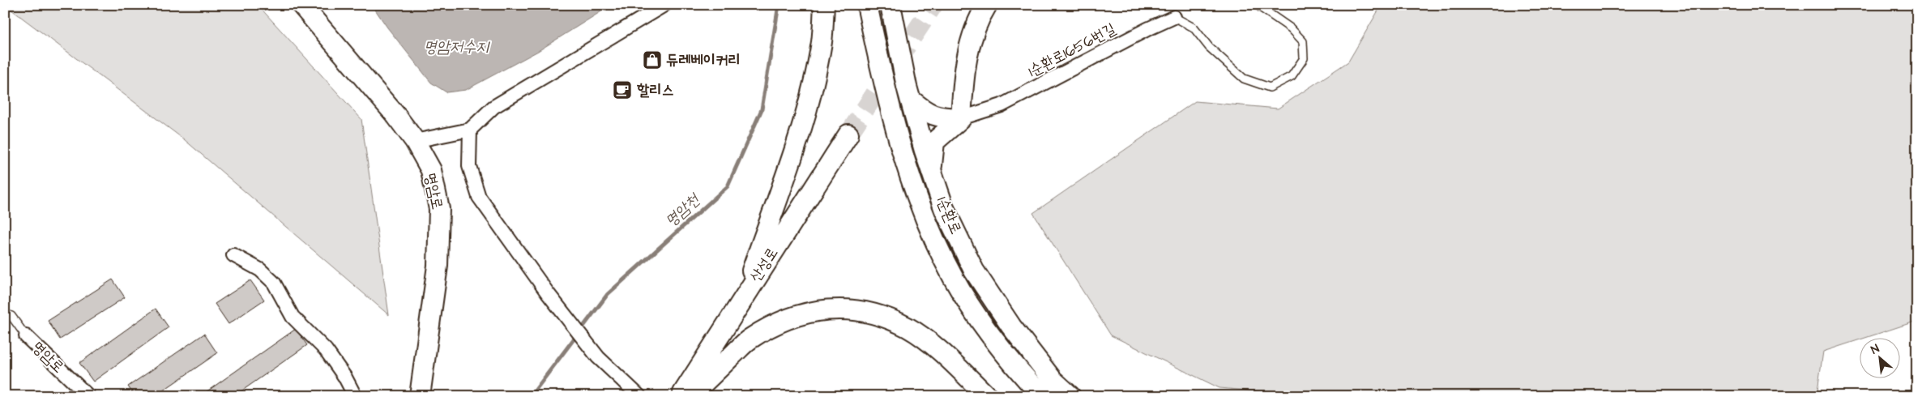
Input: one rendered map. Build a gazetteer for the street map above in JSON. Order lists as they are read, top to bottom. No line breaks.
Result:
{"streets":{"street":["1순환로1656번길","명암로","1순환로","산성로"]},"water":["명암저수지","명암천"],"places":{"shop":["듀레베이커리"],"cafe":["할리스"]},"north":"top left"}
